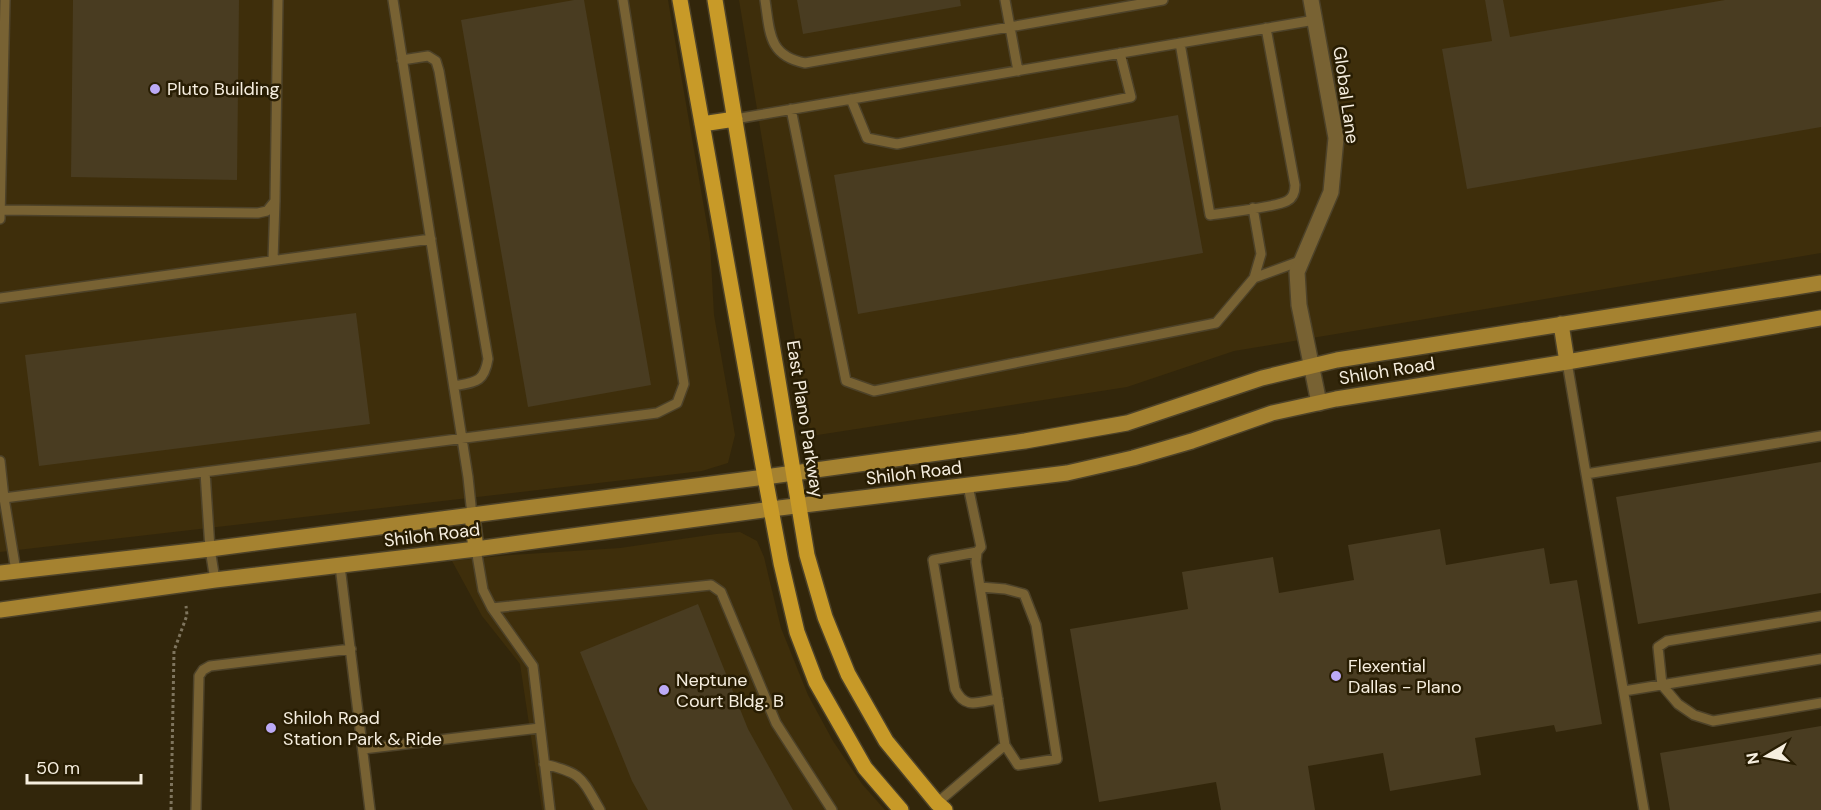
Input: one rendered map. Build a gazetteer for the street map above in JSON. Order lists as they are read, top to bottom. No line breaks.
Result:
{"streets":{"main road":["Shiloh Road","East Plano Parkway"],"street":["Global Lane"]},"crossings":[["Global Lane","Shiloh Road"],["Shiloh Road","East Plano Parkway"]],"places":["Pluto Building","Flexential Dallas - Plano","Neptune Court Bldg. B","Shiloh Road Station Park & Ride"],"scale_bar":"50 m","north":"left"}
